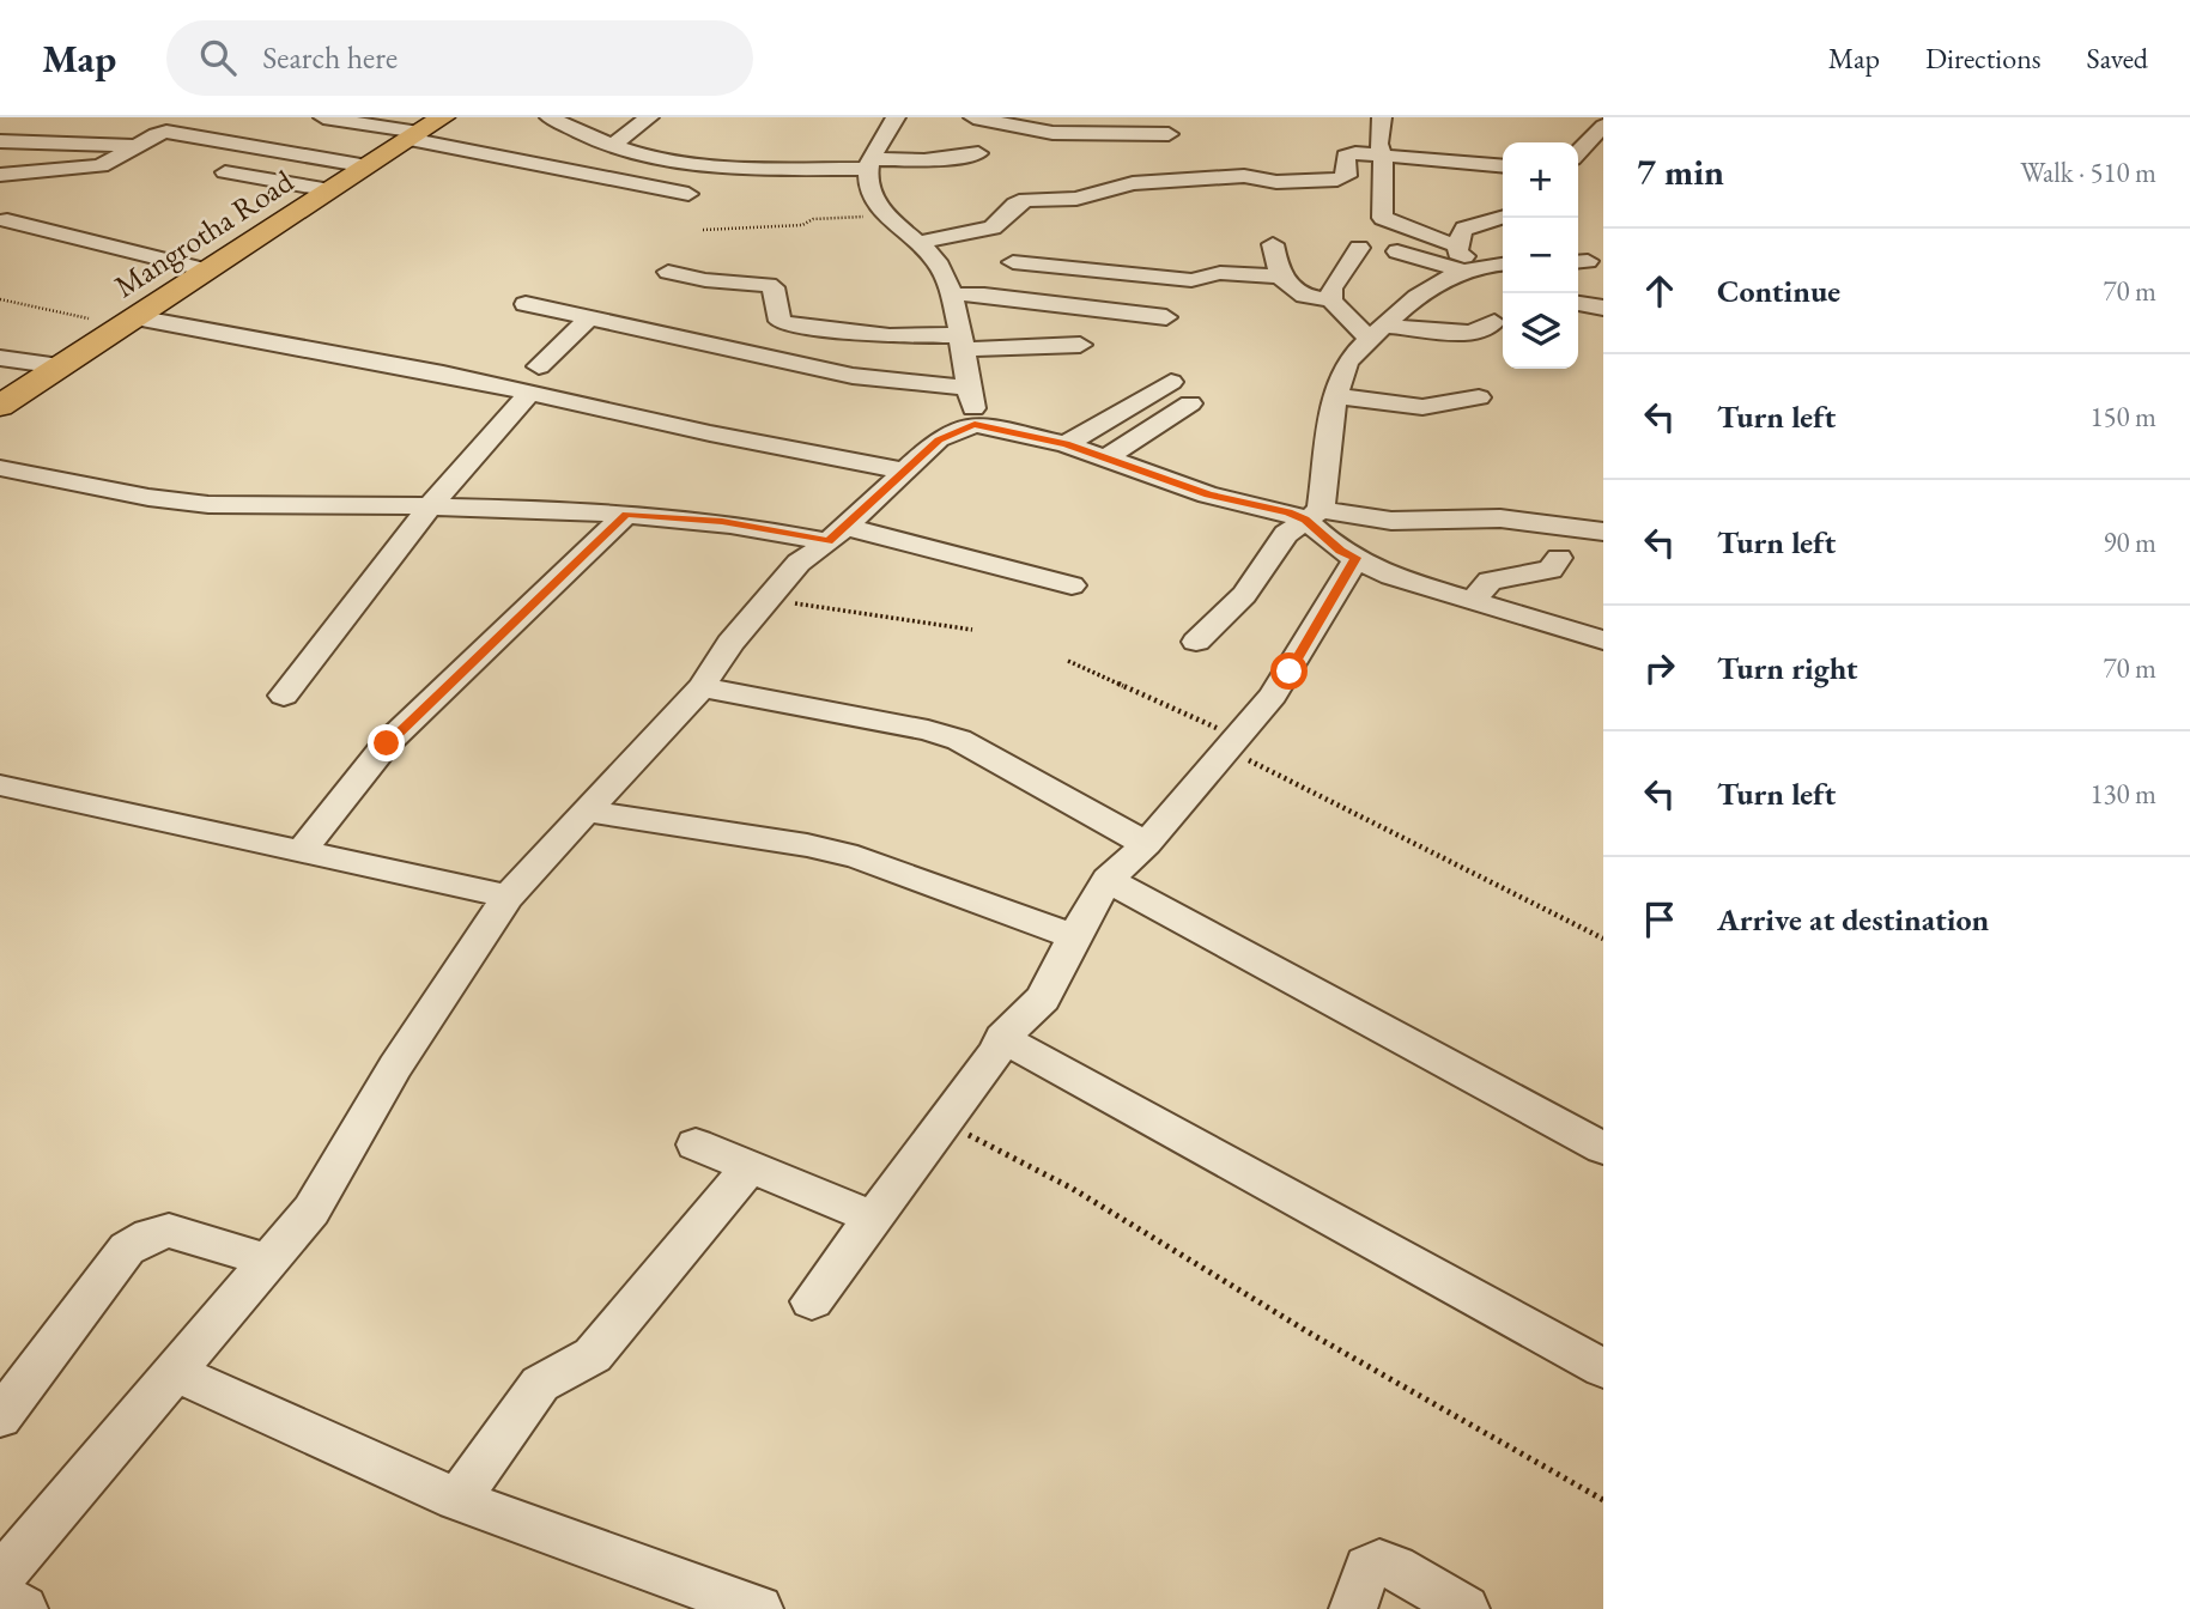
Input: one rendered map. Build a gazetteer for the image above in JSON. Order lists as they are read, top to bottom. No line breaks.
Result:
{"streets":{"main road":["Mangrotha Road"]},"page":{"header":"Map","search":"Search here","nav":["Map","Directions","Saved"],"heading":["7 min","Walk · 510 m"],"map_buttons":["+","−"],"list":[["Continue","70 m"],["Turn left","150 m"],["Turn left","90 m"],["Turn right","70 m"],["Turn left","130 m"],"Arrive at destination"]}}
